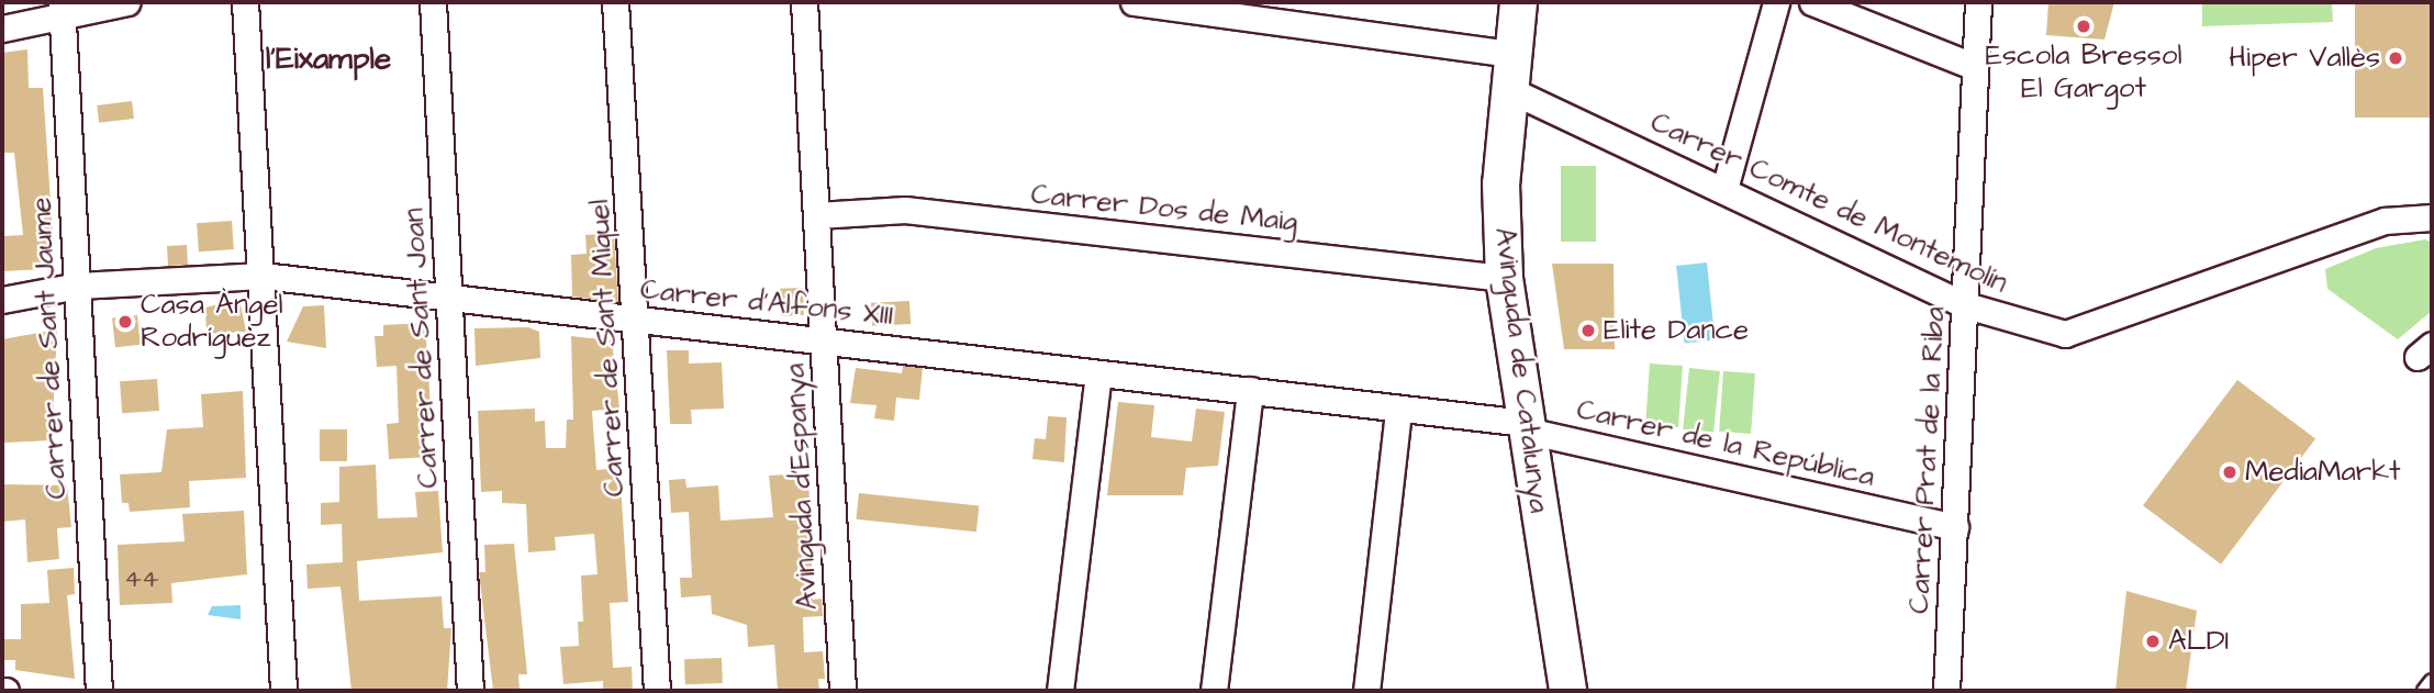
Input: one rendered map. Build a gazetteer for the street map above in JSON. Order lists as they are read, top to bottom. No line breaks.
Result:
{"streets":{"street":["Carrer Comte de Montemolín","Carrer Dos de Maig","Carrer d'Alfons XIII","Carrer de Sant Jaume","Carrer de Sant Joan","Carrer de Sant Miquel","Avinguda de Catalunya","Carrer de la República","Carrer Prat de la Riba","Avinguda d'Espanya"]},"crossings":[["Carrer Comte de Montemolín","Avinguda de Catalunya"],["Carrer Comte de Montemolín","Carrer Prat de la Riba"],["Carrer Dos de Maig","Avinguda de Catalunya"],["Carrer Dos de Maig","Avinguda d'Espanya"],["Carrer d'Alfons XIII","Carrer de Sant Jaume"],["Carrer d'Alfons XIII","Carrer de Sant Joan"],["Carrer d'Alfons XIII","Carrer de Sant Miquel"],["Carrer d'Alfons XIII","Avinguda de Catalunya"],["Carrer d'Alfons XIII","Carrer de la República"],["Carrer d'Alfons XIII","Avinguda d'Espanya"],["Avinguda de Catalunya","Carrer de la República"],["Carrer de la República","Carrer Prat de la Riba"]],"districts":["l'Eixample"],"places":["Escola Bressol El Gargot","Hiper Vallès","Casa Àngel Rodríguez","Elite Dance","MediaMarkt","ALDI"],"house_numbers":["44"]}
